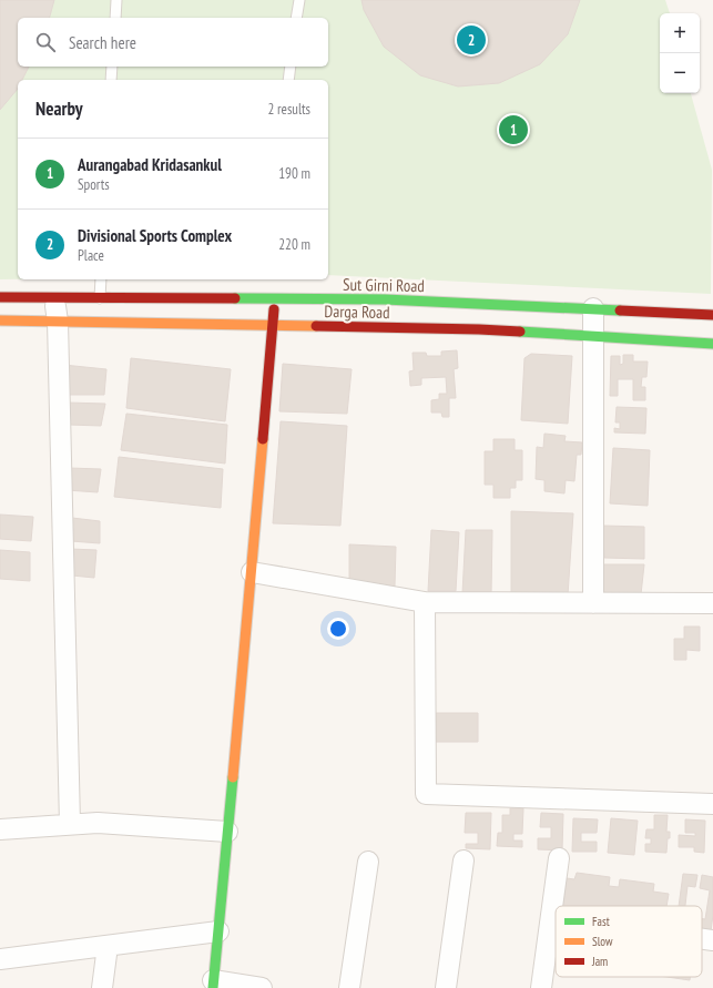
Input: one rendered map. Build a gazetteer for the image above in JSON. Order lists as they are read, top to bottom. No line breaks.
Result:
{"streets":{"main road":["Sut Girni Road","Darga Road"]},"crossings":[["Sut Girni Road","Darga Road"]],"legend":["Fast","Slow","Jam"],"page":{"map_buttons":["+","−"],"search":"Search here","pins":["2","1"],"heading":["Nearby","2 results"],"list":[{"mark":"1","name":"Aurangabad Kridasankul","note":"Sports","value":"190 m"},{"mark":"2","name":"Divisional Sports Complex","note":"Place","value":"220 m"}]}}
